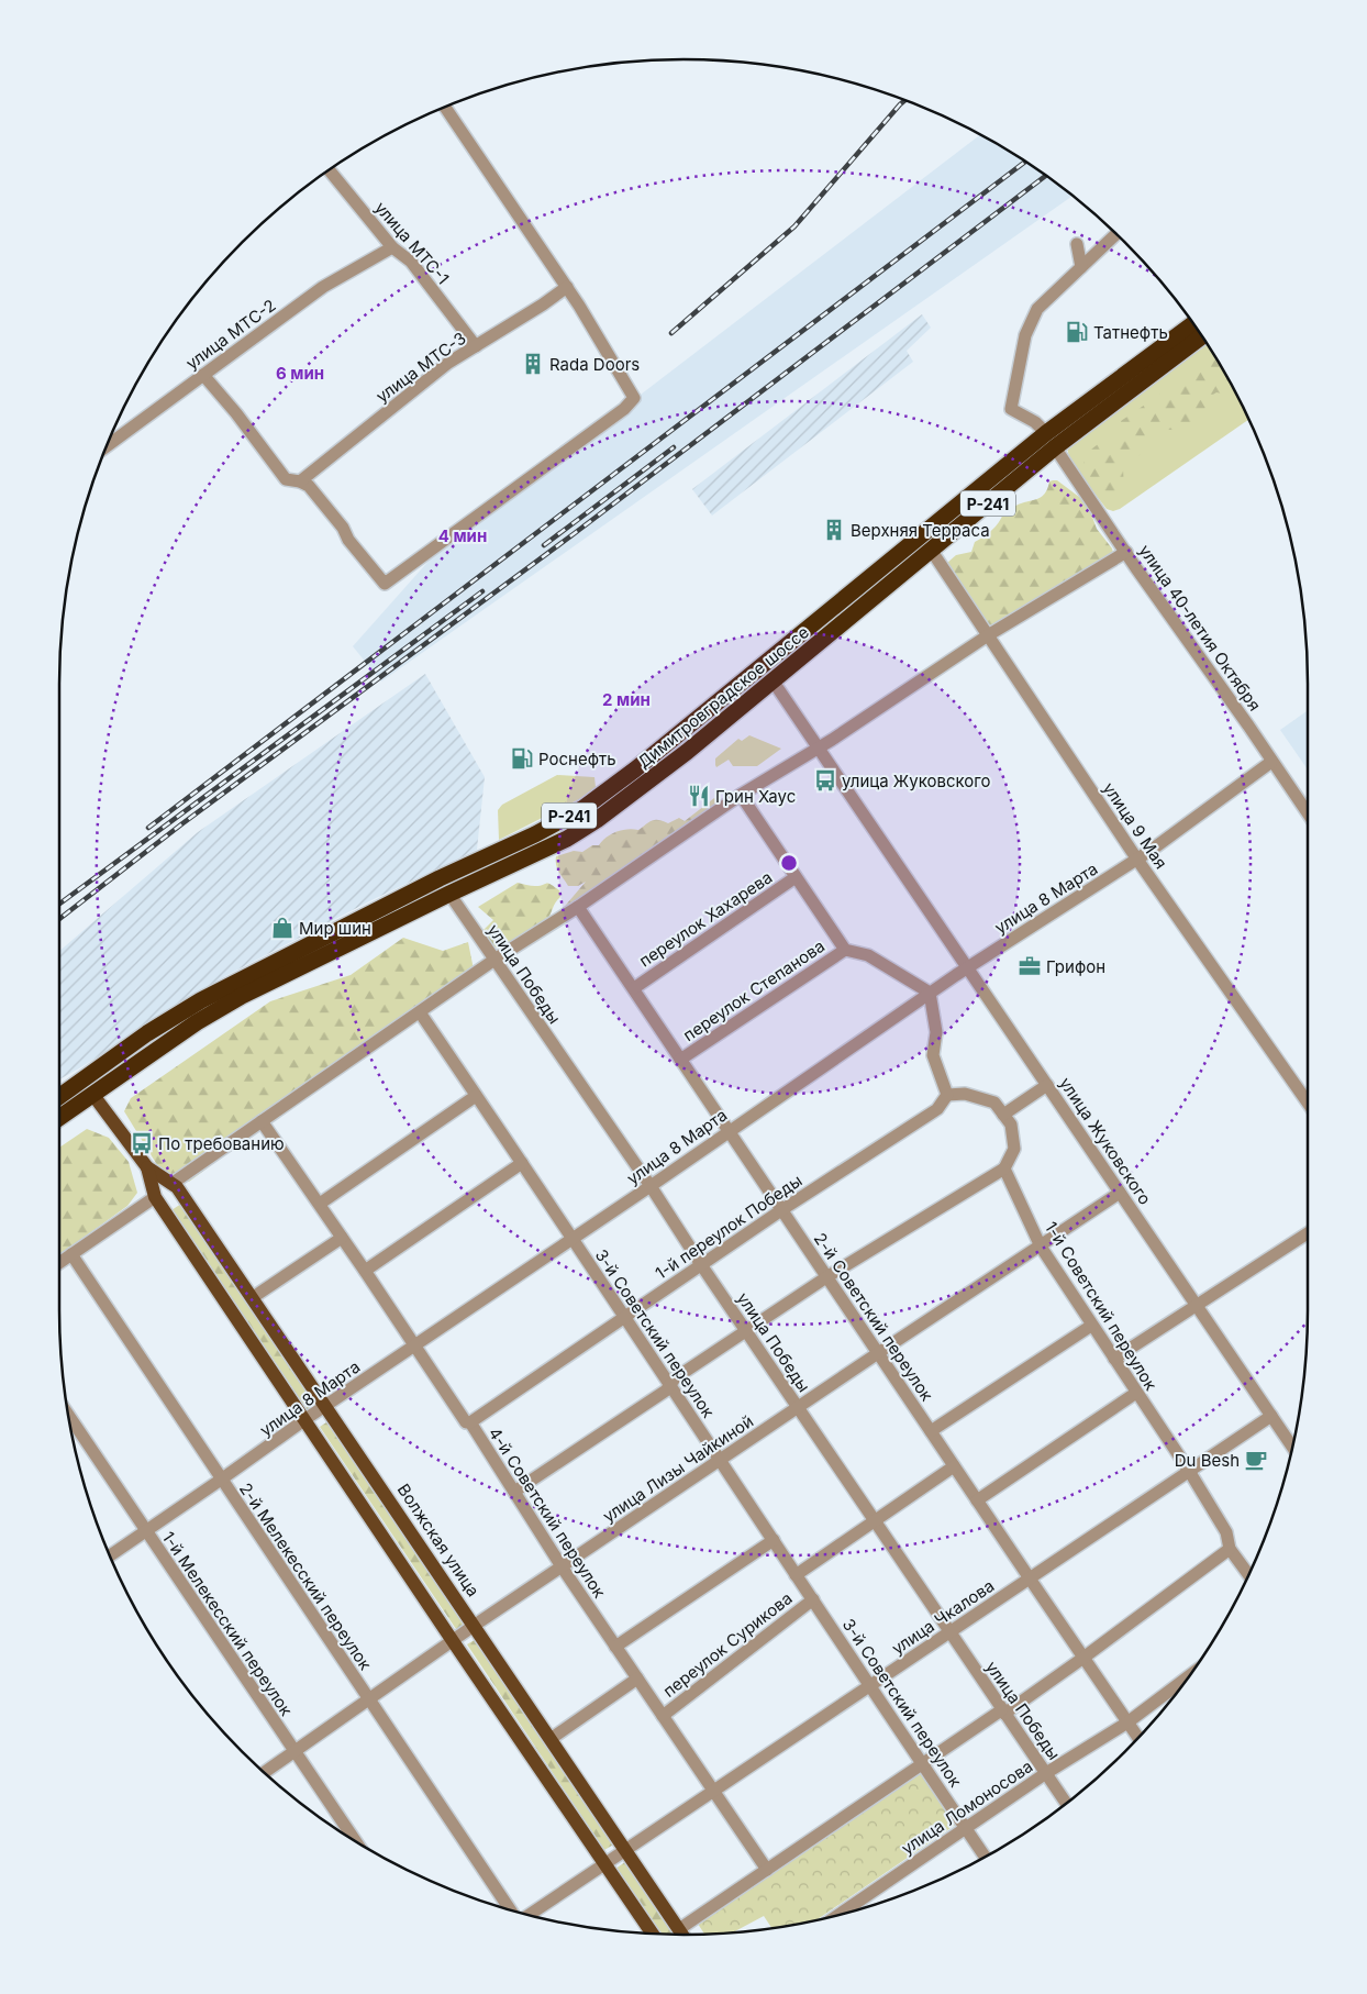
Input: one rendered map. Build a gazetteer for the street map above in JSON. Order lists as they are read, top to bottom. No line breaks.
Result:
{"streets":{"highway":["Р-241","Димитровградское шоссе","Волжская улица"],"street":["улица МТС-1","улица МТС-2","улица МТС-3","улица 40-летия Октября","улица 9 Мая","улица 8 Марта","переулок Хахарева","улица Победы","переулок Степанова","улица Жуковского","1-й переулок Победы","1-й Советский переулок","2-й Советский переулок","3-й Советский переулок","улица Лизы Чайкиной","4-й Советский переулок","2-й Мелекесский переулок","улица Чкалова","1-й Мелекесский переулок","переулок Сурикова","улица Ломоносова"]},"crossings":[["улица МТС-1","улица МТС-2"],["улица МТС-1","улица МТС-3"],["улица 40-летия Октября","Димитровградское шоссе"],["улица 40-летия Октября","улица 8 Марта"],["Димитровградское шоссе","улица 9 Мая"],["Димитровградское шоссе","улица Победы"],["Димитровградское шоссе","улица Жуковского"],["Димитровградское шоссе","Волжская улица"],["улица 9 Мая","улица 8 Марта"],["улица 8 Марта","улица Победы"],["улица 8 Марта","улица Жуковского"],["улица 8 Марта","2-й Советский переулок"],["улица 8 Марта","3-й Советский переулок"],["улица 8 Марта","4-й Советский переулок"],["улица 8 Марта","Волжская улица"],["улица 8 Марта","2-й Мелекесский переулок"],["улица 8 Марта","1-й Мелекесский переулок"],["переулок Хахарева","2-й Советский переулок"],["улица Победы","1-й переулок Победы"],["улица Победы","улица Лизы Чайкиной"],["улица Победы","улица Чкалова"],["улица Победы","улица Ломоносова"],["переулок Степанова","2-й Советский переулок"],["улица Жуковского","улица Лизы Чайкиной"],["улица Жуковского","улица Чкалова"],["1-й переулок Победы","2-й Советский переулок"],["1-й переулок Победы","3-й Советский переулок"],["1-й переулок Победы","4-й Советский переулок"],["1-й Советский переулок","улица Лизы Чайкиной"],["1-й Советский переулок","улица Чкалова"],["2-й Советский переулок","улица Лизы Чайкиной"],["2-й Советский переулок","улица Чкалова"],["2-й Советский переулок","улица Ломоносова"],["3-й Советский переулок","улица Лизы Чайкиной"],["3-й Советский переулок","улица Чкалова"],["3-й Советский переулок","переулок Сурикова"],["3-й Советский переулок","улица Ломоносова"],["улица Лизы Чайкиной","4-й Советский переулок"],["улица Лизы Чайкиной","Волжская улица"],["улица Лизы Чайкиной","2-й Мелекесский переулок"],["улица Лизы Чайкиной","1-й Мелекесский переулок"],["4-й Советский переулок","улица Чкалова"],["4-й Советский переулок","переулок Сурикова"],["Волжская улица","улица Чкалова"]],"places":{"fuel station":["Татнефть","Роснефть"],"building":["Rada Doors","Верхняя Терраса"],"bus stop":["улица Жуковского","По требованию"],"restaurant":["Грин Хаус"],"shop":["Мир шин"],"office":["Грифон"],"cafe":["Du Besh"]},"rings":["6 мин","4 мин","2 мин"]}
